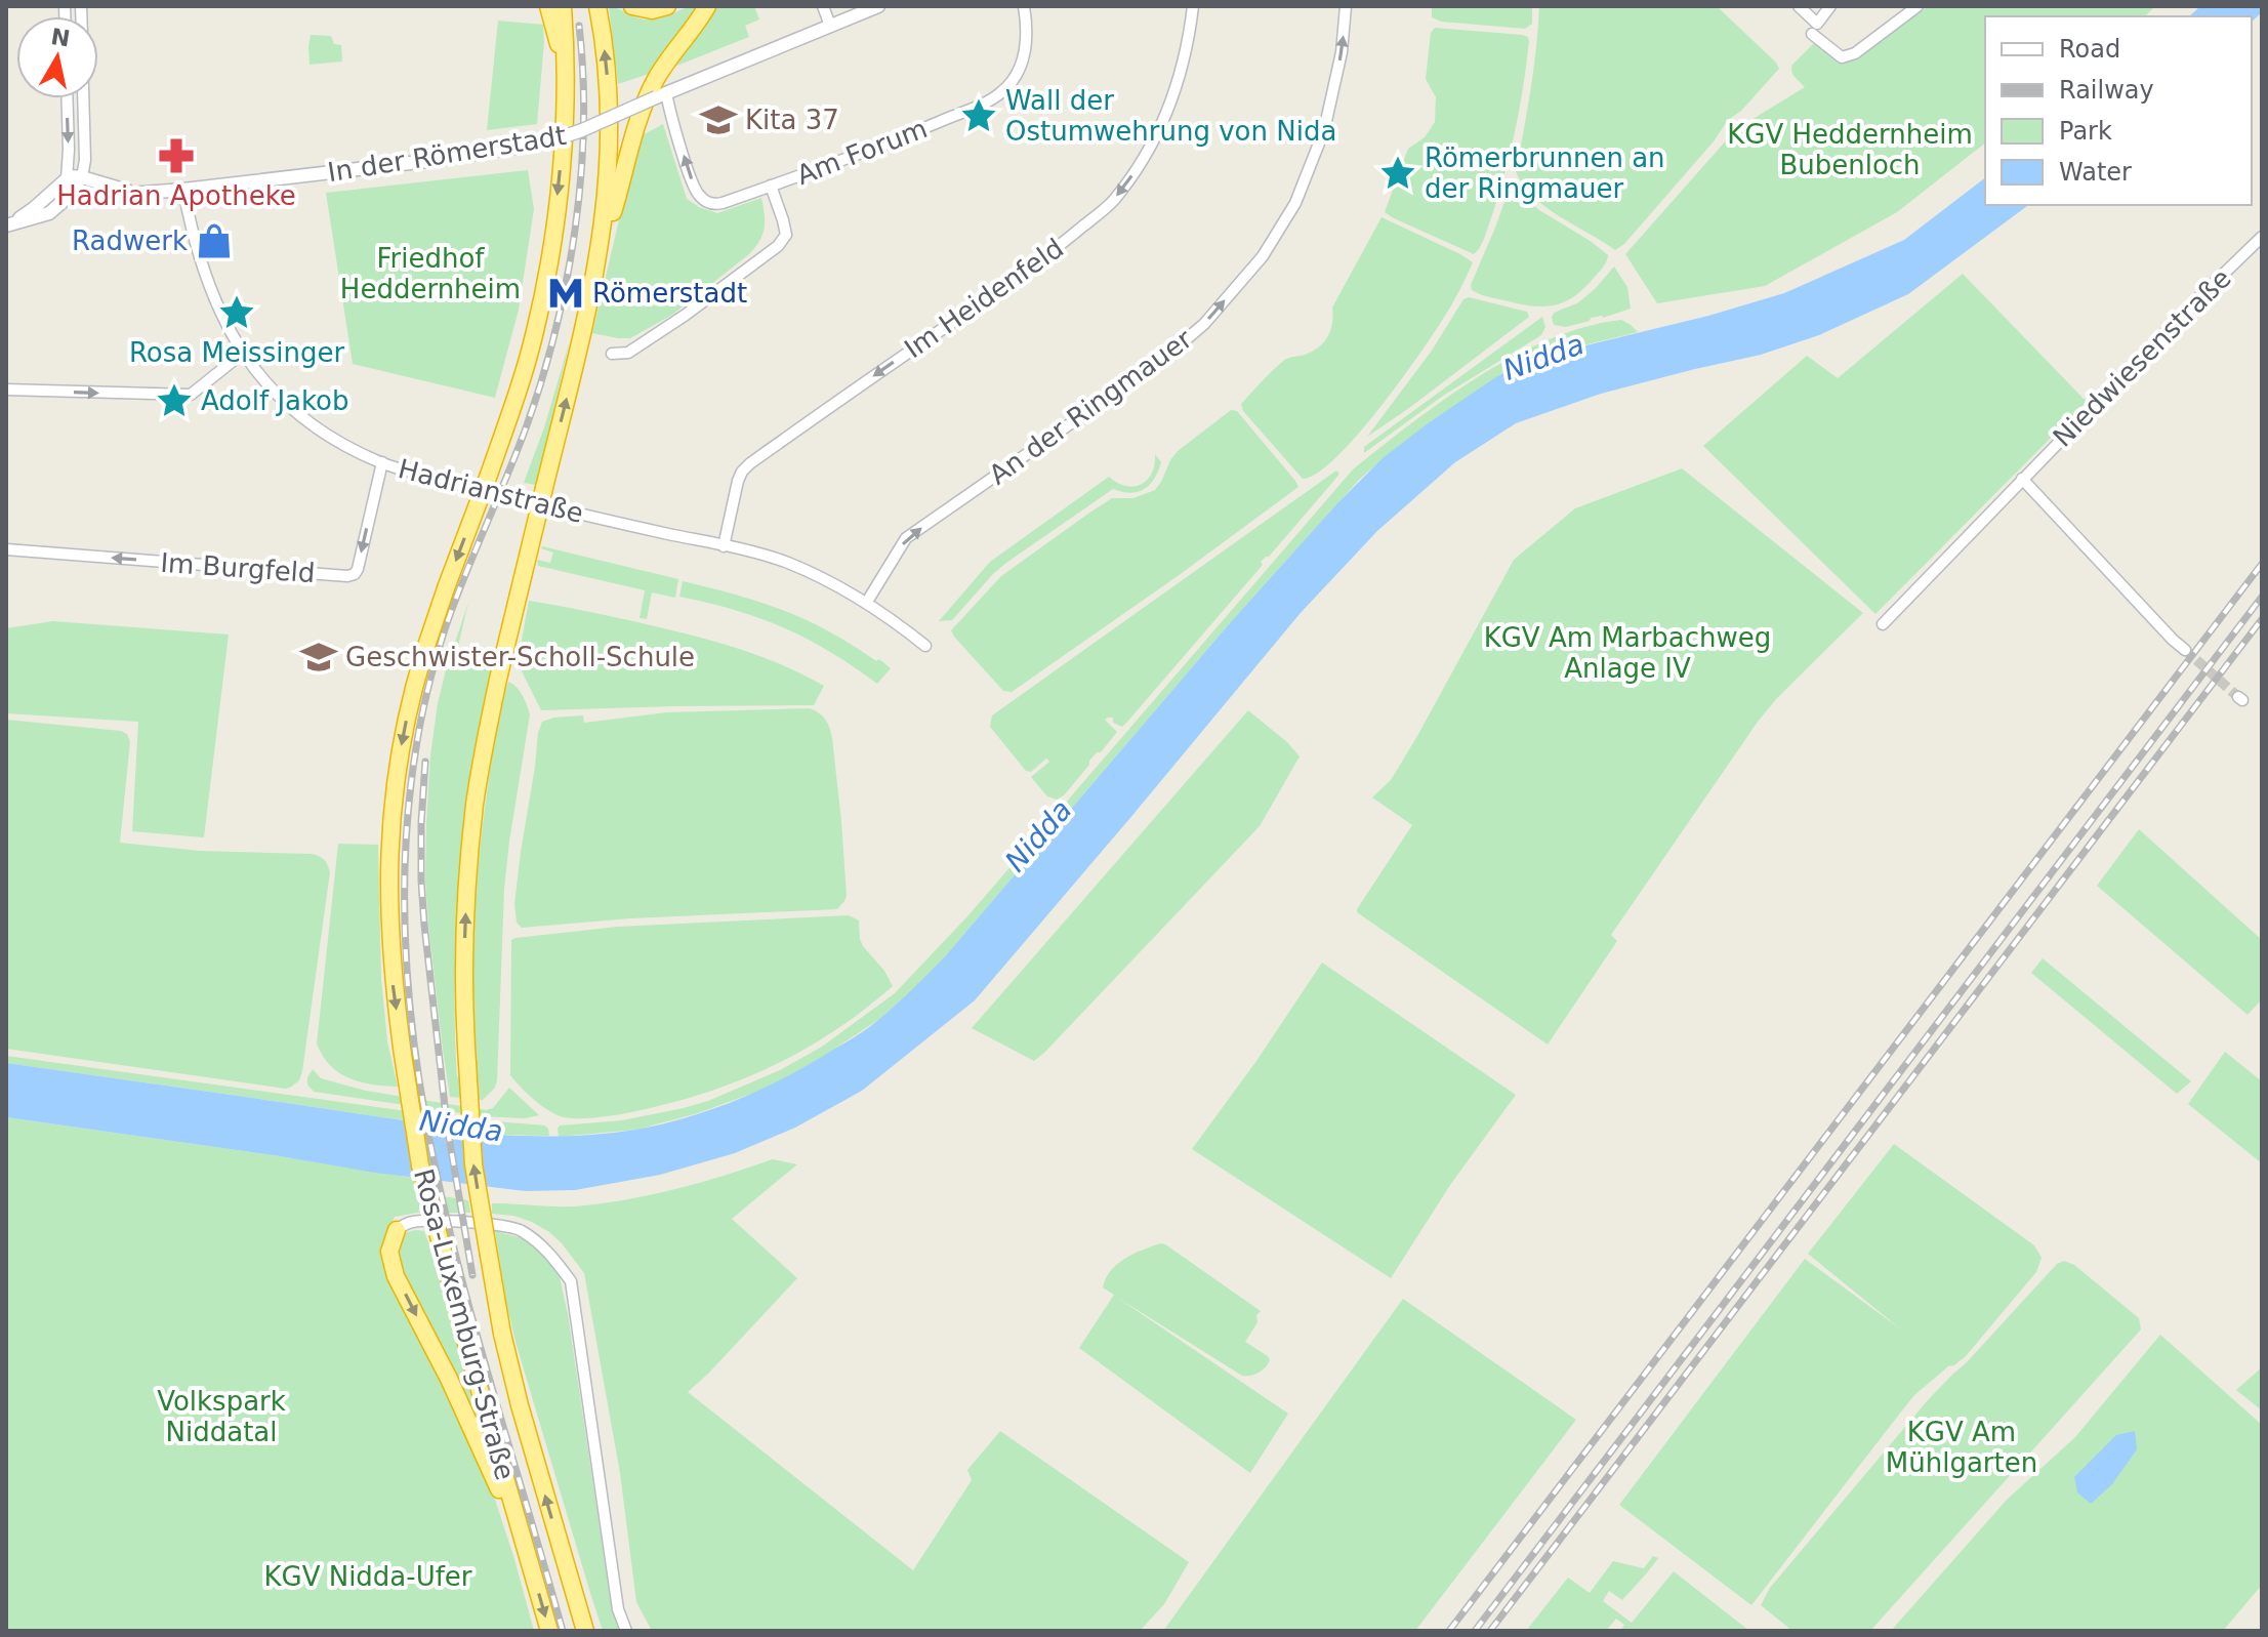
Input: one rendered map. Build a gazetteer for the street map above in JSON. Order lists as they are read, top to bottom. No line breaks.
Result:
{"streets":{"highway":["Rosa-Luxemburg-Straße"],"street":["Am Forum","In der Römerstadt","Im Heidenfeld","Niedwiesenstraße","An der Ringmauer","Hadrianstraße","Im Burgfeld"]},"crossings":[["Am Forum","In der Römerstadt"],["In der Römerstadt","Hadrianstraße"],["Im Heidenfeld","Hadrianstraße"],["An der Ringmauer","Hadrianstraße"],["Hadrianstraße","Im Burgfeld"]],"one_way":["Im Heidenfeld","An der Ringmauer","Im Burgfeld"],"water":["Nidda"],"parks":["KGV Heddernheim Bubenloch","Friedhof Heddernheim","KGV Am Marbachweg Anlage IV","Volkspark Niddatal","KGV Am Mühlgarten","KGV Nidda-Ufer"],"places":{"place":["Wall der Ostumwehrung von Nida","Römerbrunnen an der Ringmauer","Rosa Meissinger","Adolf Jakob"],"school or university":["Kita 37","Geschwister-Scholl-Schule"],"pharmacy":["Hadrian Apotheke"],"shop":["Radwerk"],"metro station":["Römerstadt"]},"legend":["Road","Railway","Park","Water"],"north":"top"}
